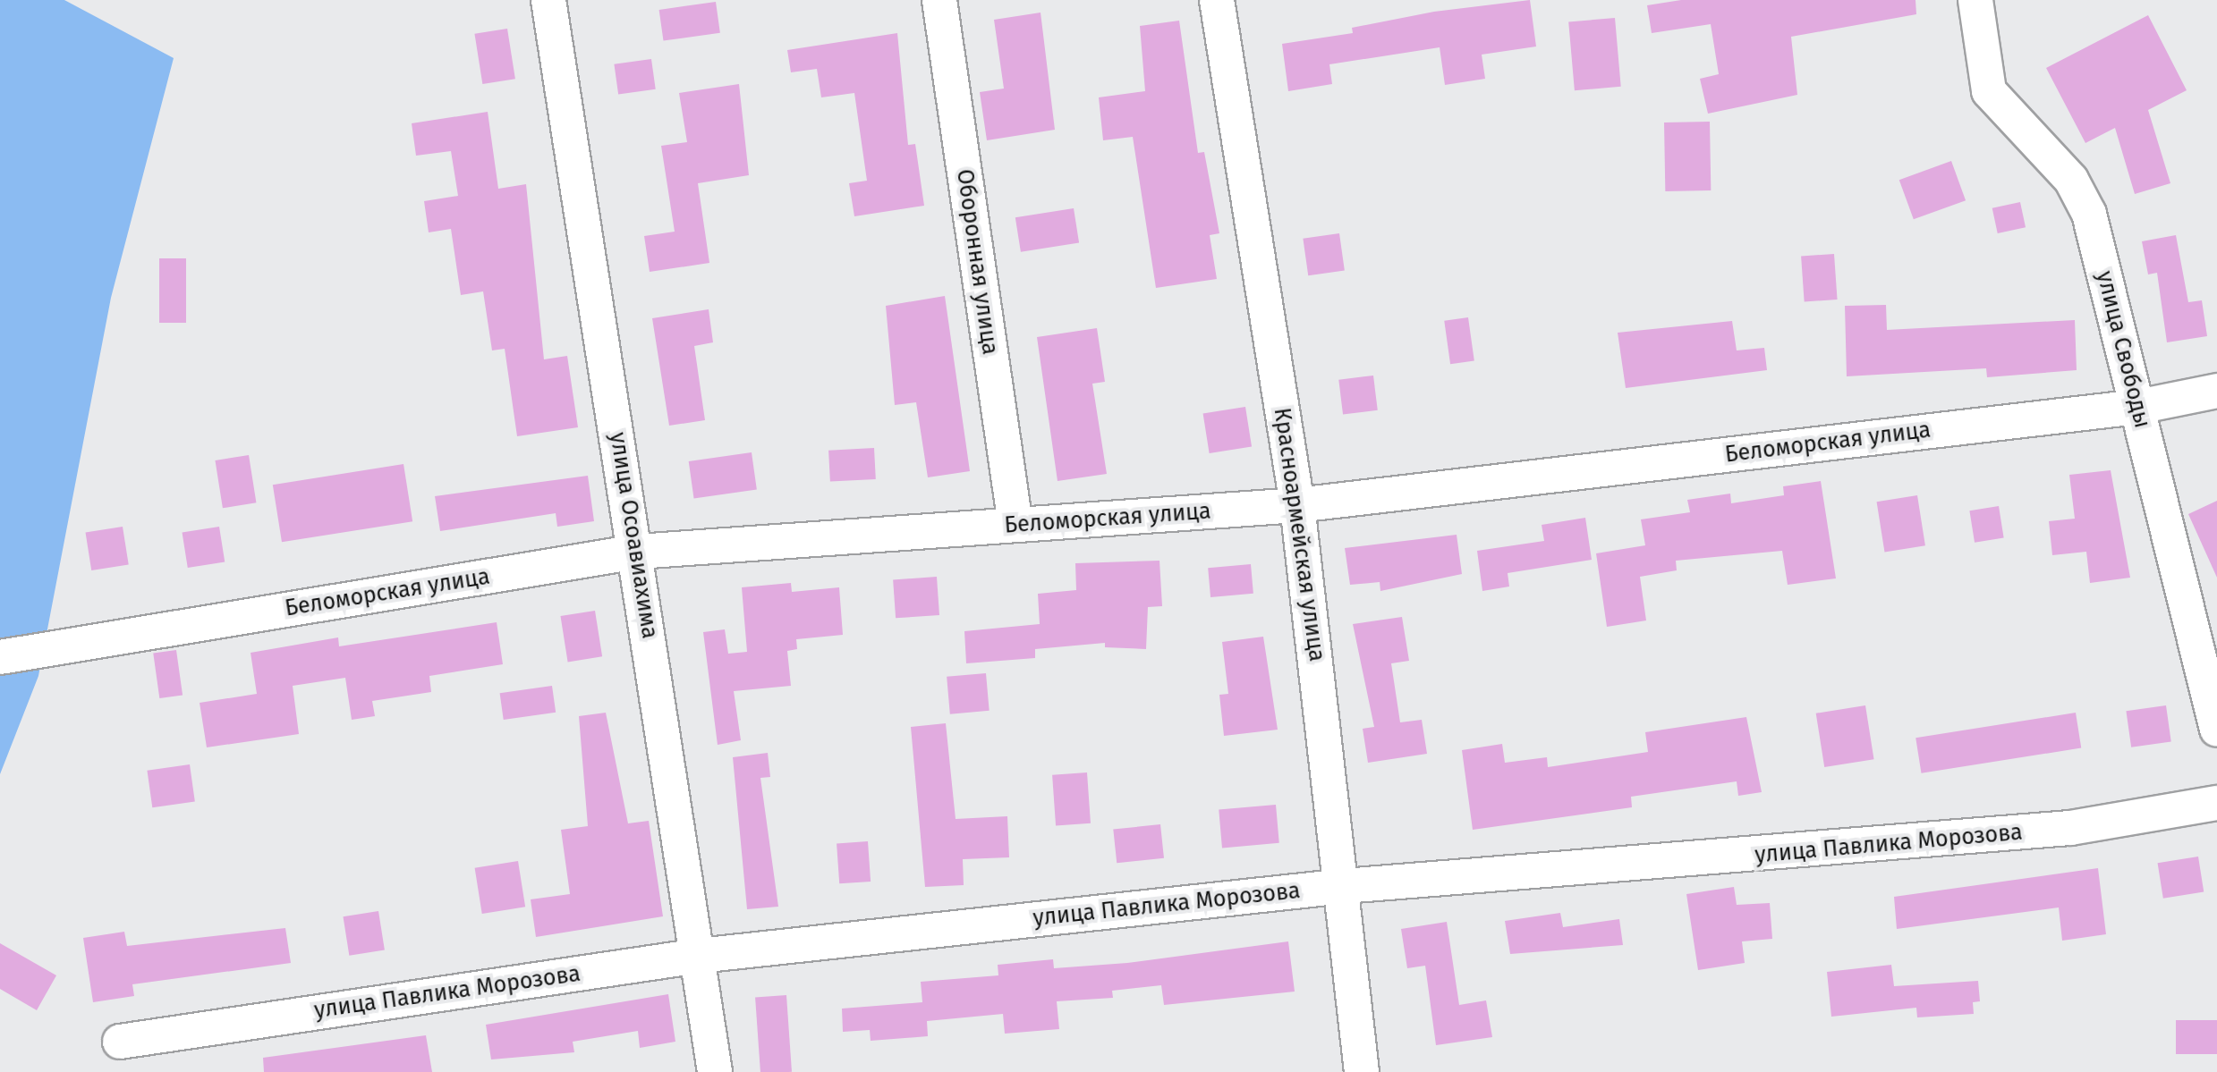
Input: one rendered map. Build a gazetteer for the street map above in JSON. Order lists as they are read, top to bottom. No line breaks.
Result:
{"streets":{"street":["Оборонная улица","улица Свободы","Беломорская улица","Красноармейская улица","улица Осоавиахима","улица Павлика Морозова"]},"crossings":[["Оборонная улица","Беломорская улица"],["улица Свободы","Беломорская улица"],["Беломорская улица","Красноармейская улица"],["Беломорская улица","улица Осоавиахима"],["Красноармейская улица","улица Павлика Морозова"],["улица Осоавиахима","улица Павлика Морозова"]]}
